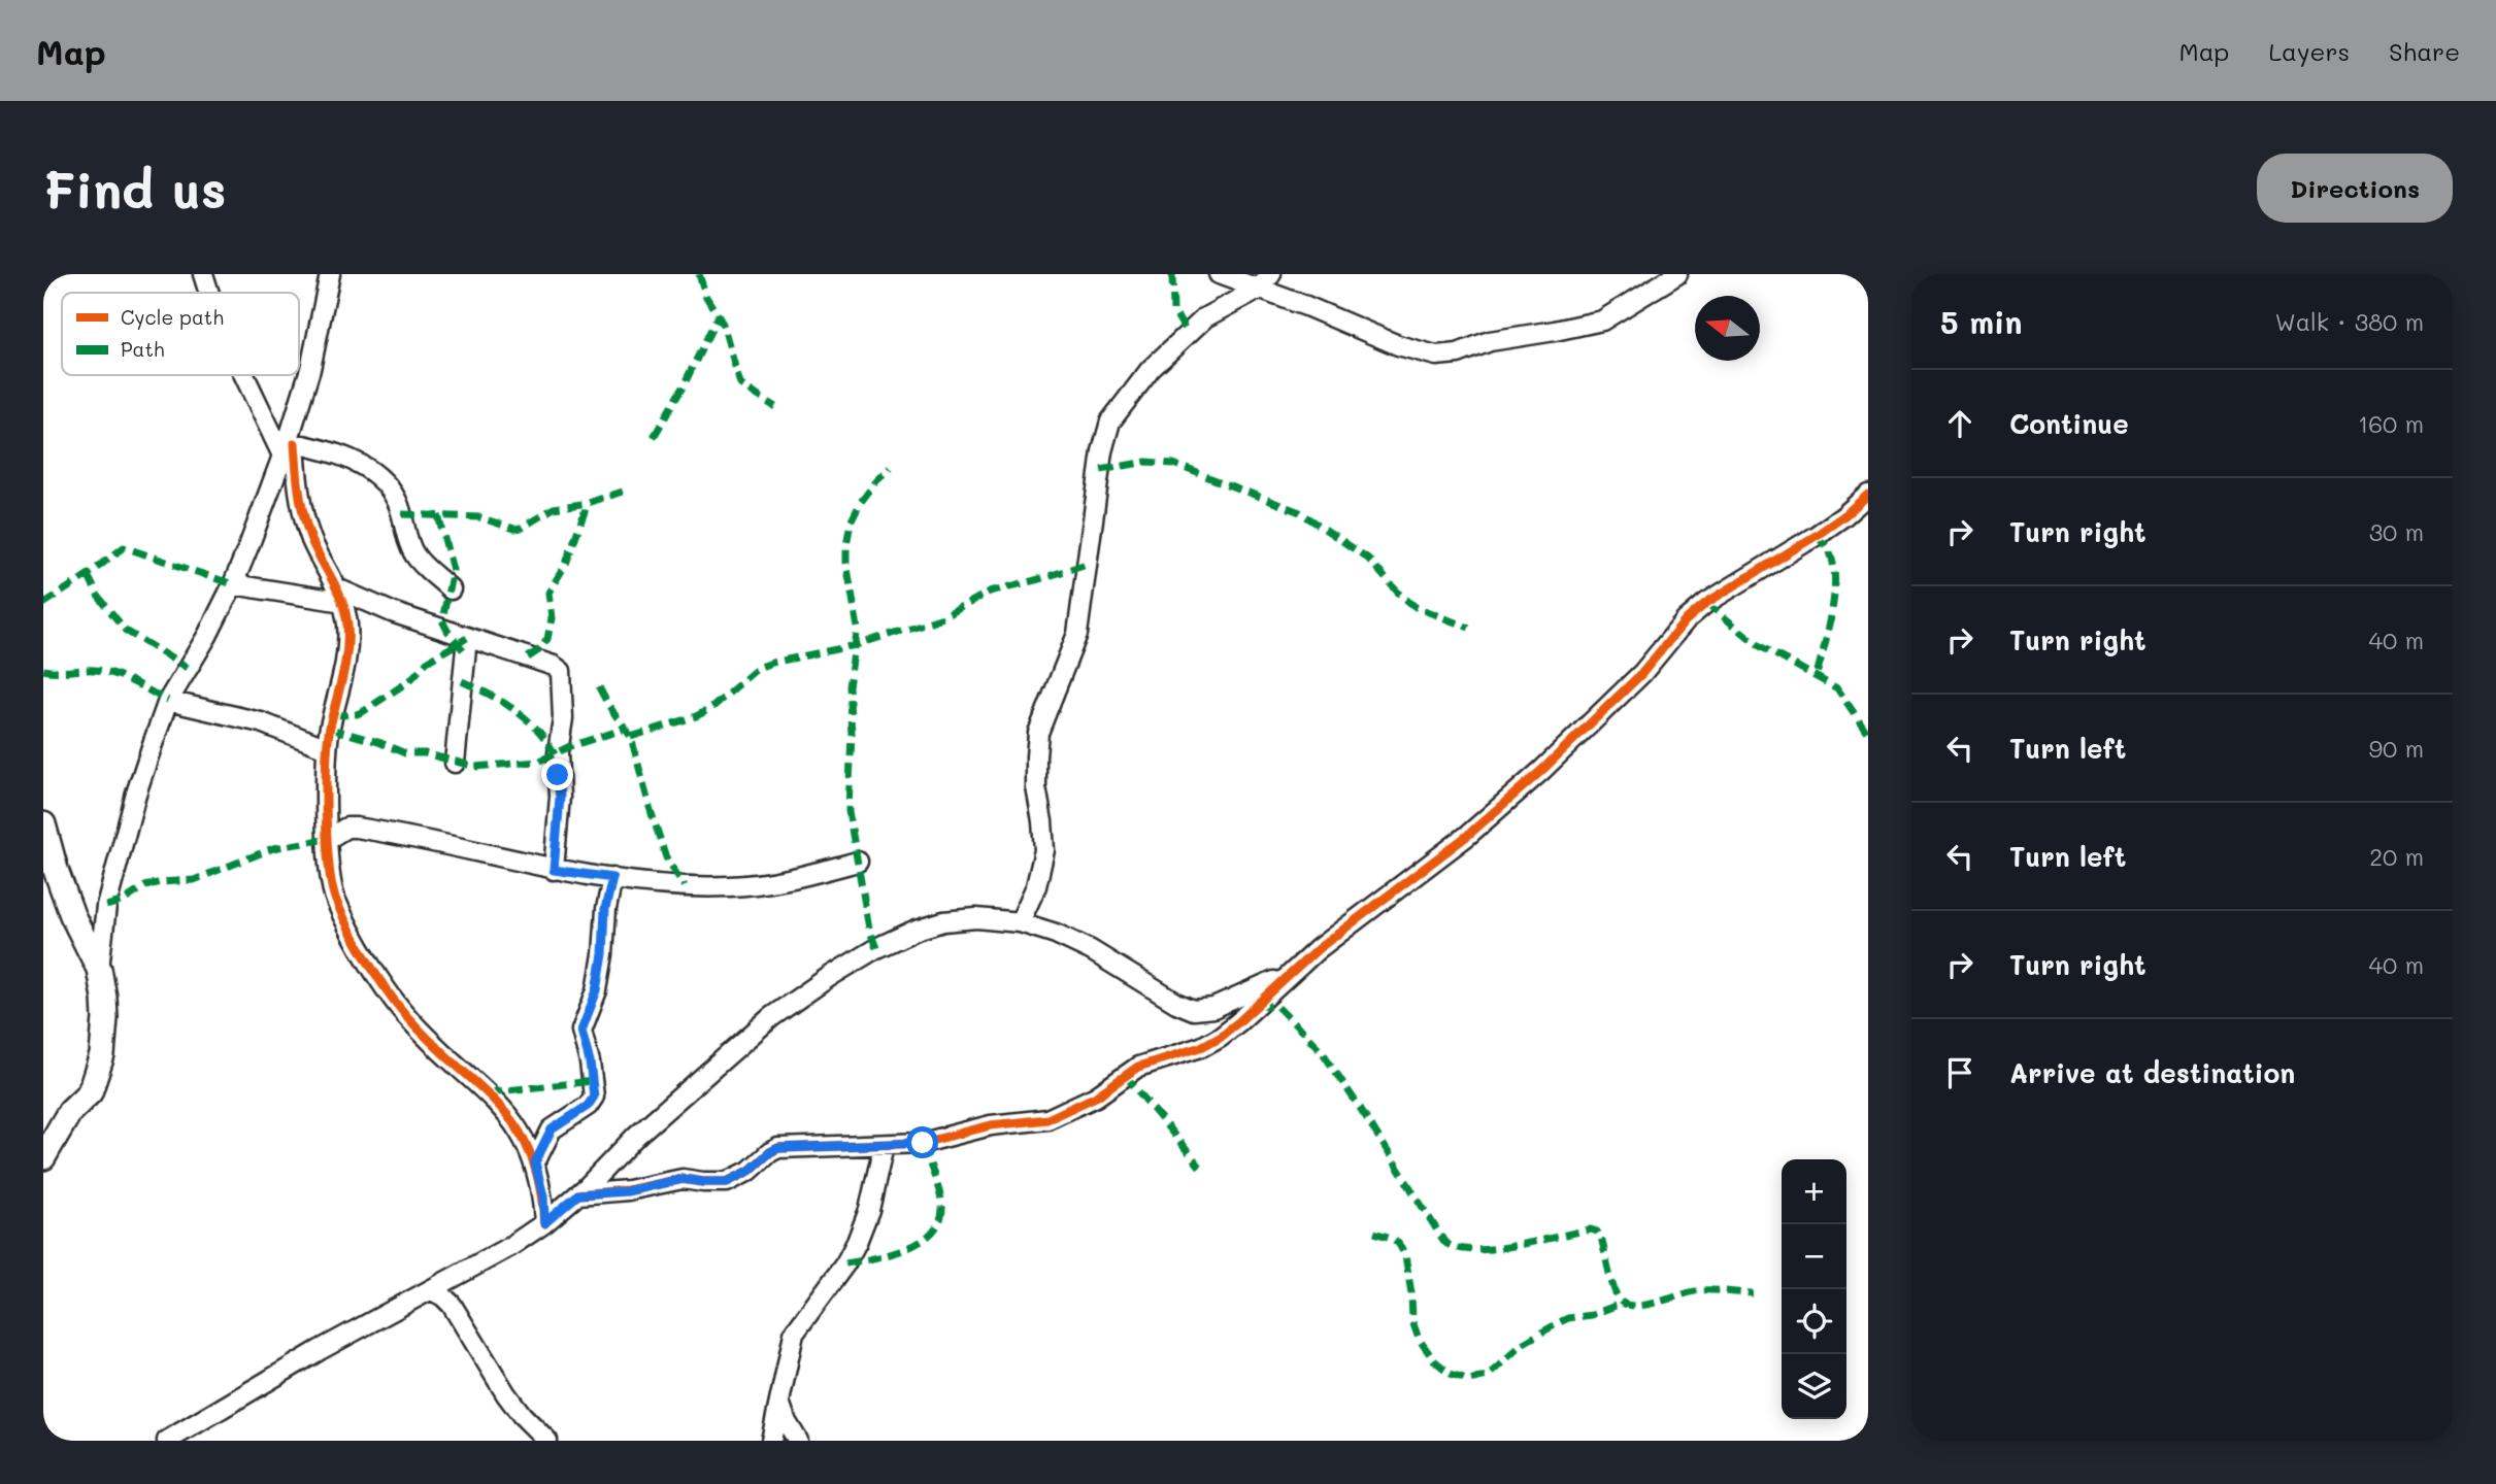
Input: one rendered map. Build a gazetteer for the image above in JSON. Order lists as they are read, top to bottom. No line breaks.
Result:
{"legend":["Cycle path","Path"],"north":"left","page":{"header":"Map","nav":["Map","Layers","Share"],"buttons":"Directions","title":"Find us","heading":["5 min","Walk · 380 m"],"list":[["Continue","160 m"],["Turn right","30 m"],["Turn right","40 m"],["Turn left","90 m"],["Turn left","20 m"],["Turn right","40 m"],"Arrive at destination"],"map_buttons":["+","−"]}}
